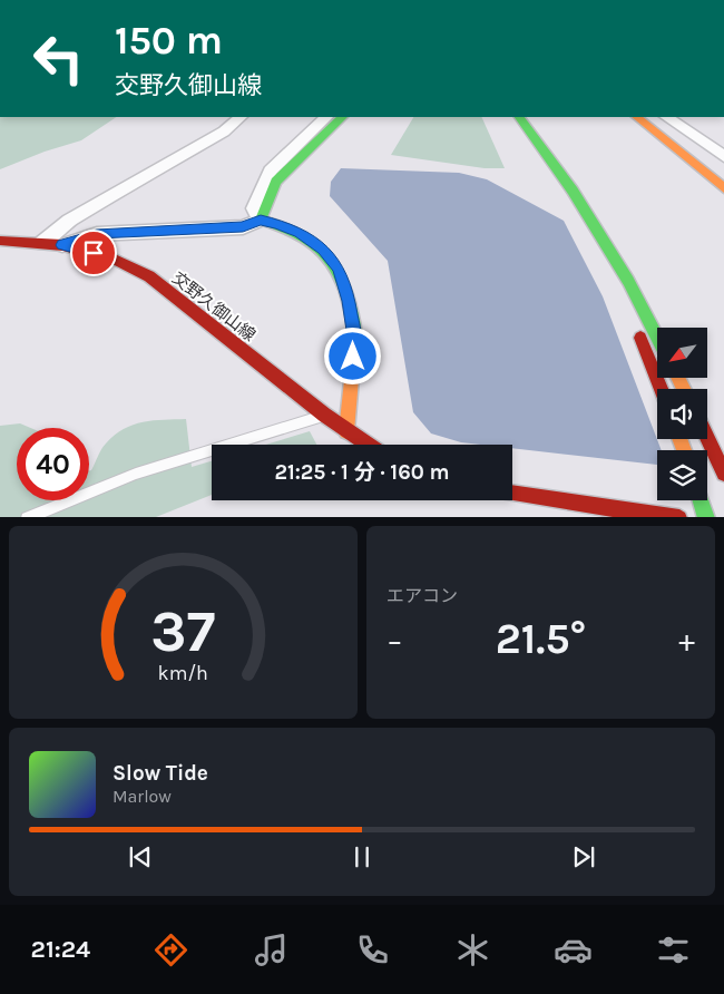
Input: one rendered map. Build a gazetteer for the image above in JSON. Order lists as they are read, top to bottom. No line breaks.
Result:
{"streets":{"main road":["交野久御山線"]},"north":"bottom left","page":{"turn":["150 m","交野久御山線"],"limit":"40","trip":"21:25 · 1 分 · 160 m","tile":"エアコン","heat":["−","21.5°","+"],"song":["Slow Tide","Marlow"],"tabs":"21:24","gauge":["37","km/h"]}}
